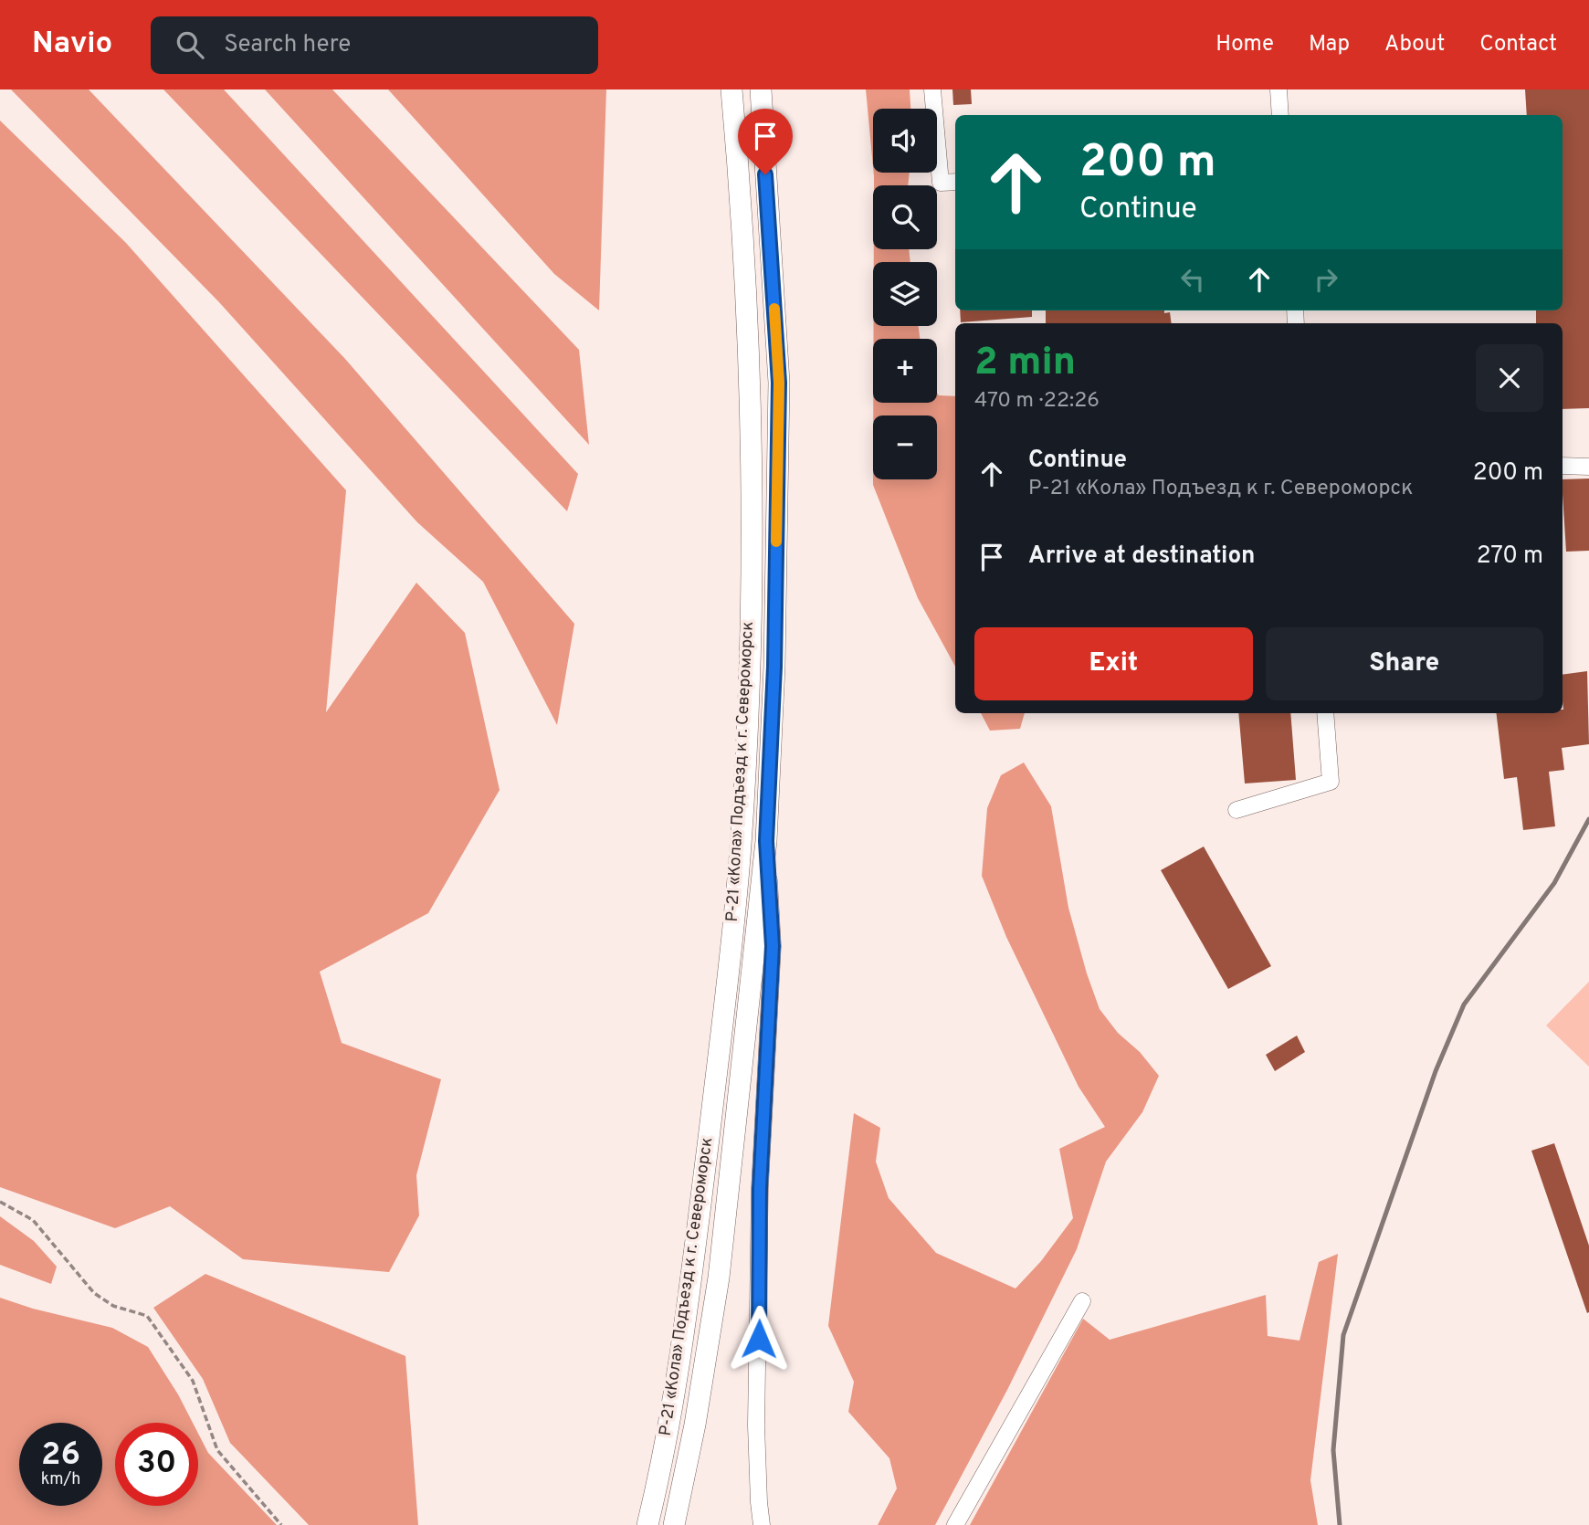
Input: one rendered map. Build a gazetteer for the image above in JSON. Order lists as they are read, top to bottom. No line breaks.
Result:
{"streets":{"main road":["Р-21 «Кола» Подъезд к г. Североморск"]},"page":{"header":"Navio","search":"Search here","nav":["Home","Map","About","Contact"],"map_buttons":["+","−"],"turn":["200 m","Continue"],"heading":["2 min","470 m · 22:26"],"list":[{"name":"Continue","note":"Р-21 «Кола» Подъезд к г. Североморск","value":"200 m"},{"name":"Arrive at destination","value":"270 m"}],"buttons":["Exit","Share"],"speed":"26 km/h","limit":"30"}}
